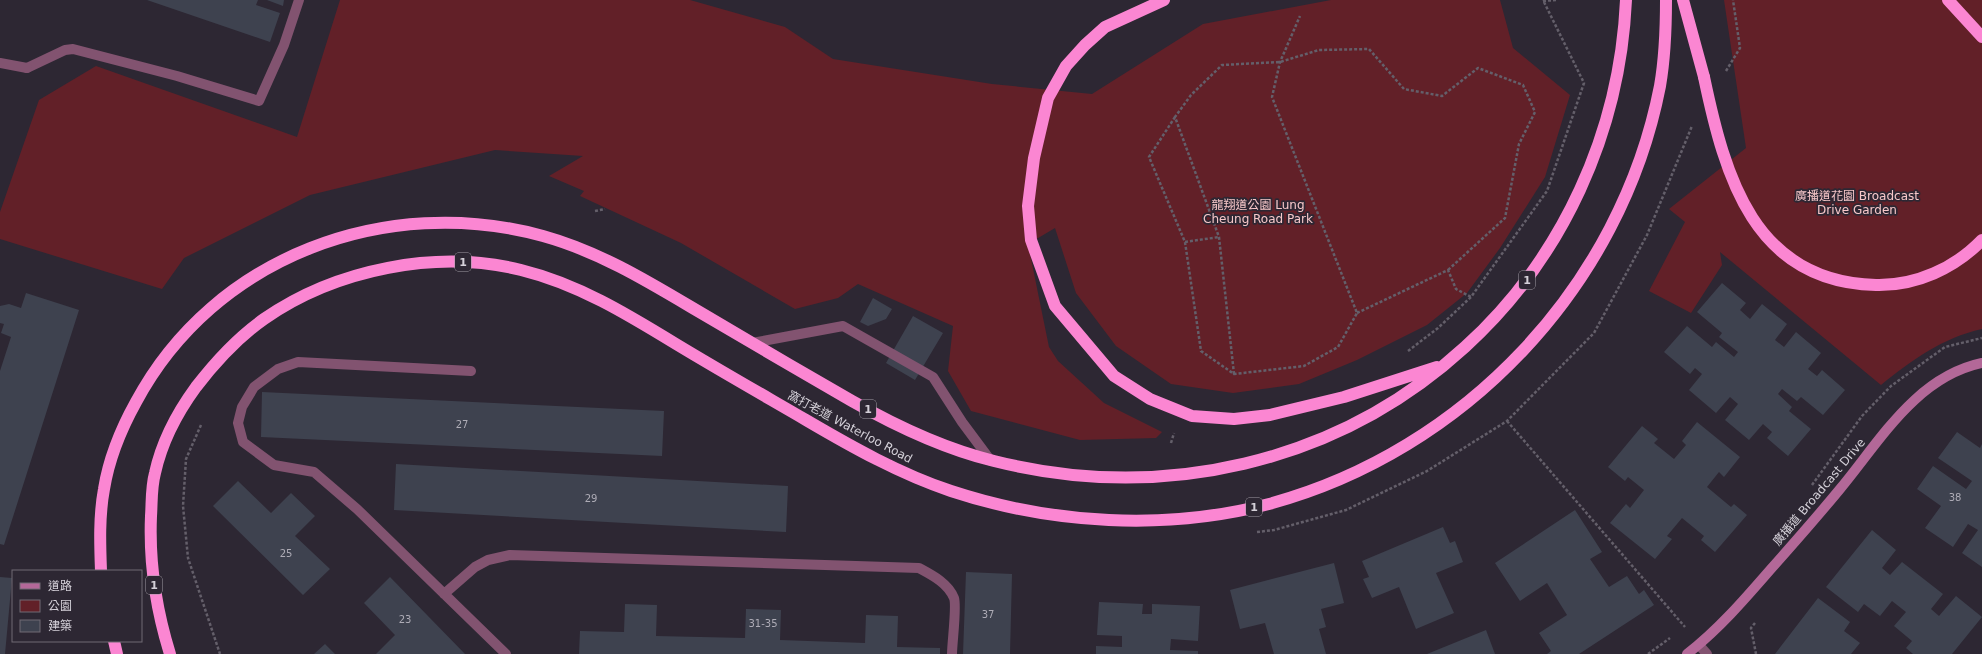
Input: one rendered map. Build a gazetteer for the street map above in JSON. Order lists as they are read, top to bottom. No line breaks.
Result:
{"streets":{"highway":["1","窩打老道 Waterloo Road"],"street":["廣播道 Broadcast Drive"]},"parks":["廣播道花園 Broadcast Drive Garden","龍翔道公園 Lung Cheung Road Park"],"house_numbers":["27","38","29","25","37","23","31-35"],"legend":["道路","公園","建築"]}
